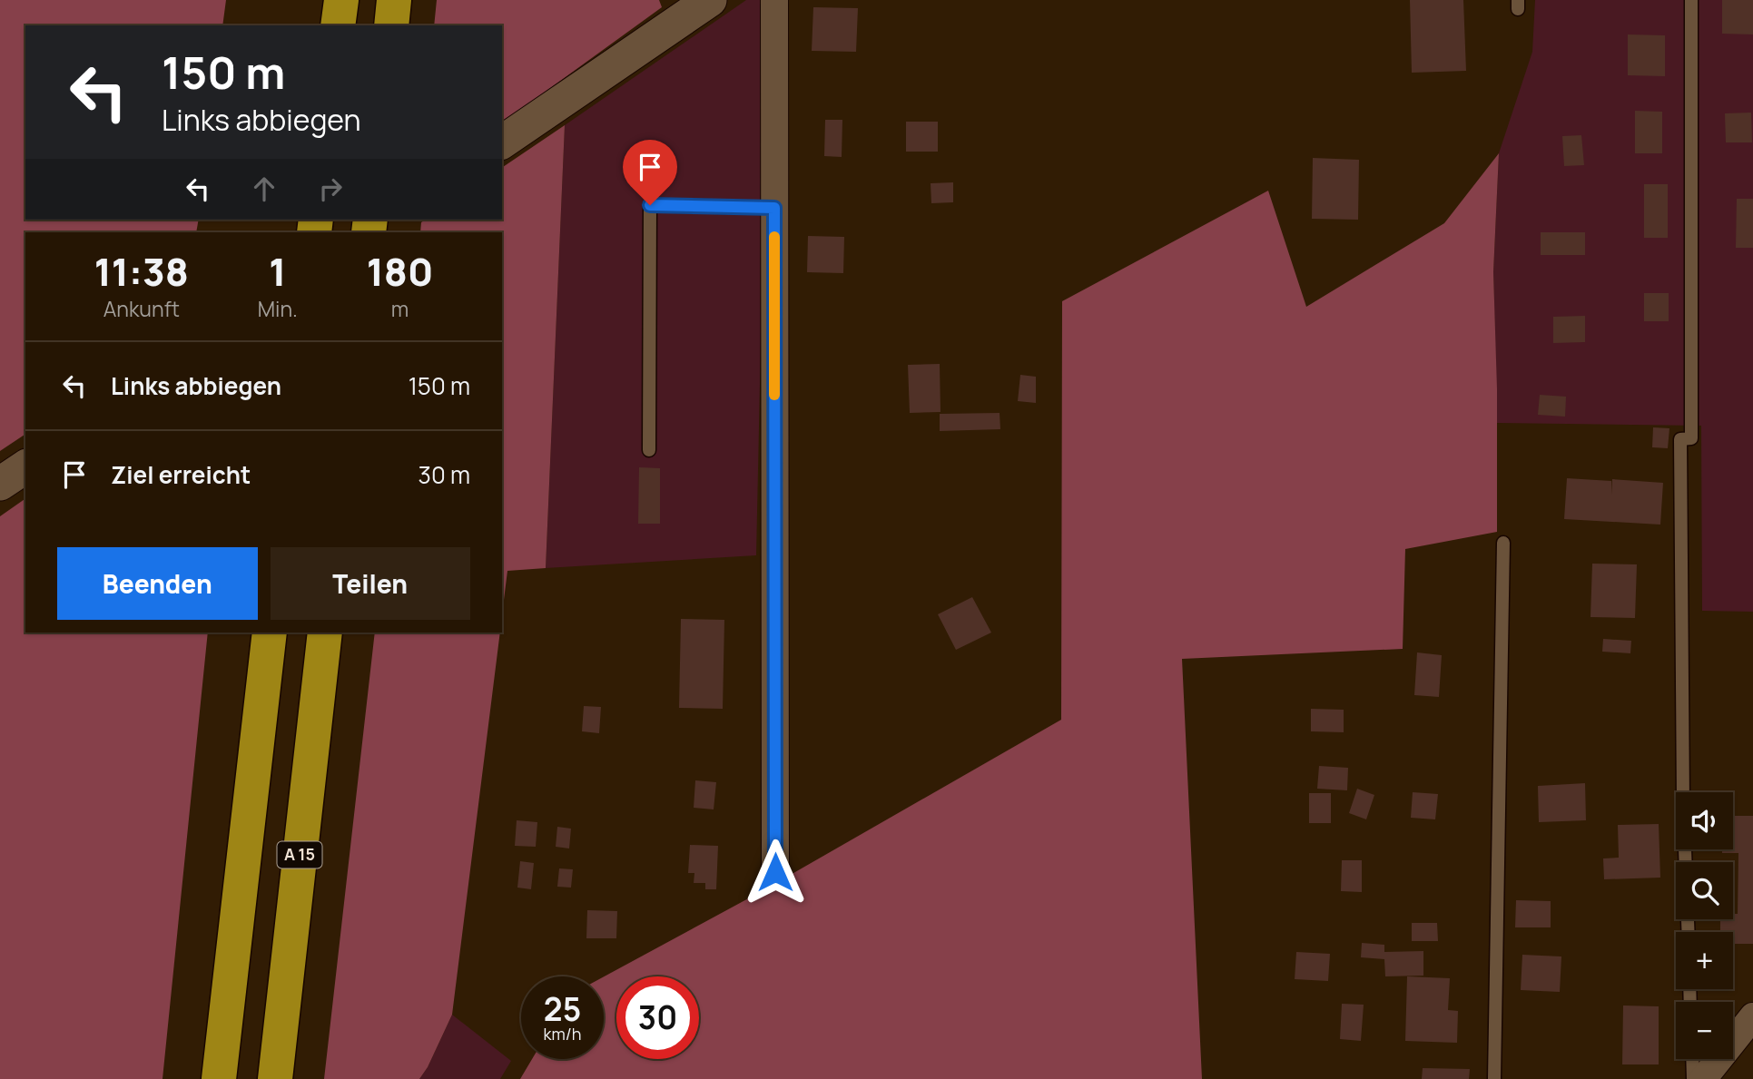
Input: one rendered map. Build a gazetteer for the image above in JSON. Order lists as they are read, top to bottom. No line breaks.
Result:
{"streets":{"highway":["A 15"]},"page":{"turn":["150 m","Links abbiegen"],"eta":["11:38","Ankunft","1","Min.","180","m"],"list":[{"name":"Links abbiegen","value":"150 m"},{"name":"Ziel erreicht","value":"30 m"}],"buttons":["Beenden","Teilen"],"map_buttons":["+","−"],"speed":"25 km/h","limit":"30"}}
